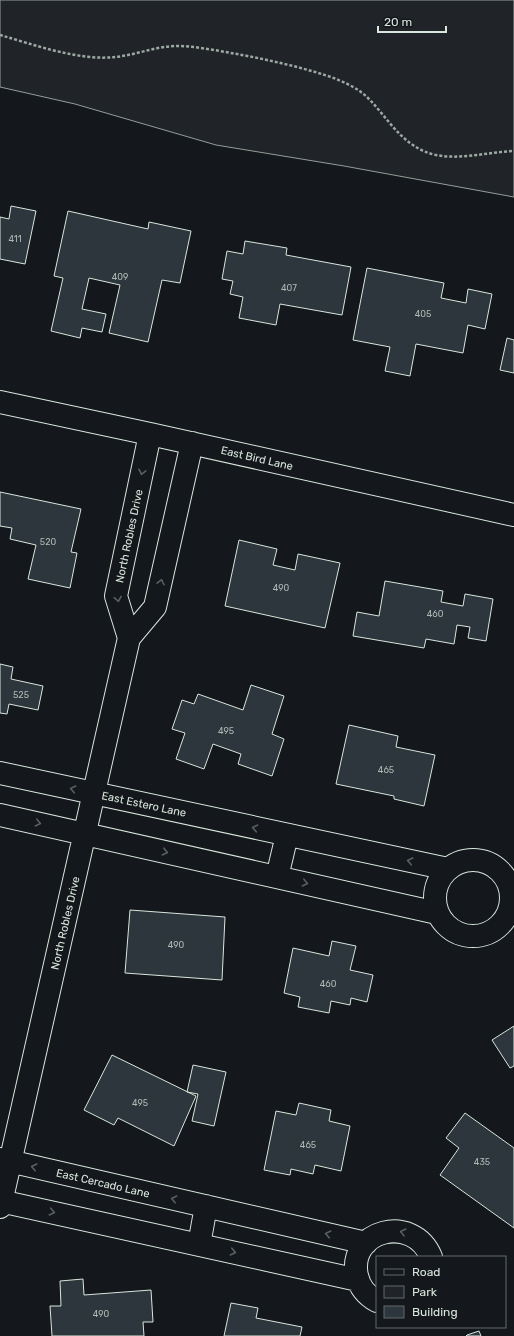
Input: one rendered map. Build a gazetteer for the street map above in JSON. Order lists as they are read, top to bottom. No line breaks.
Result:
{"streets":{"street":["East Bird Lane","North Robles Drive","East Estero Lane","East Cercado Lane"]},"crossings":[["East Bird Lane","North Robles Drive"],["North Robles Drive","East Estero Lane"],["North Robles Drive","East Cercado Lane"]],"house_numbers":["411","409","407","405","520","490","460","525","495","465","490","460","495","465","435","490"],"legend":["Road","Park","Building"],"scale_bar":"20 m"}
